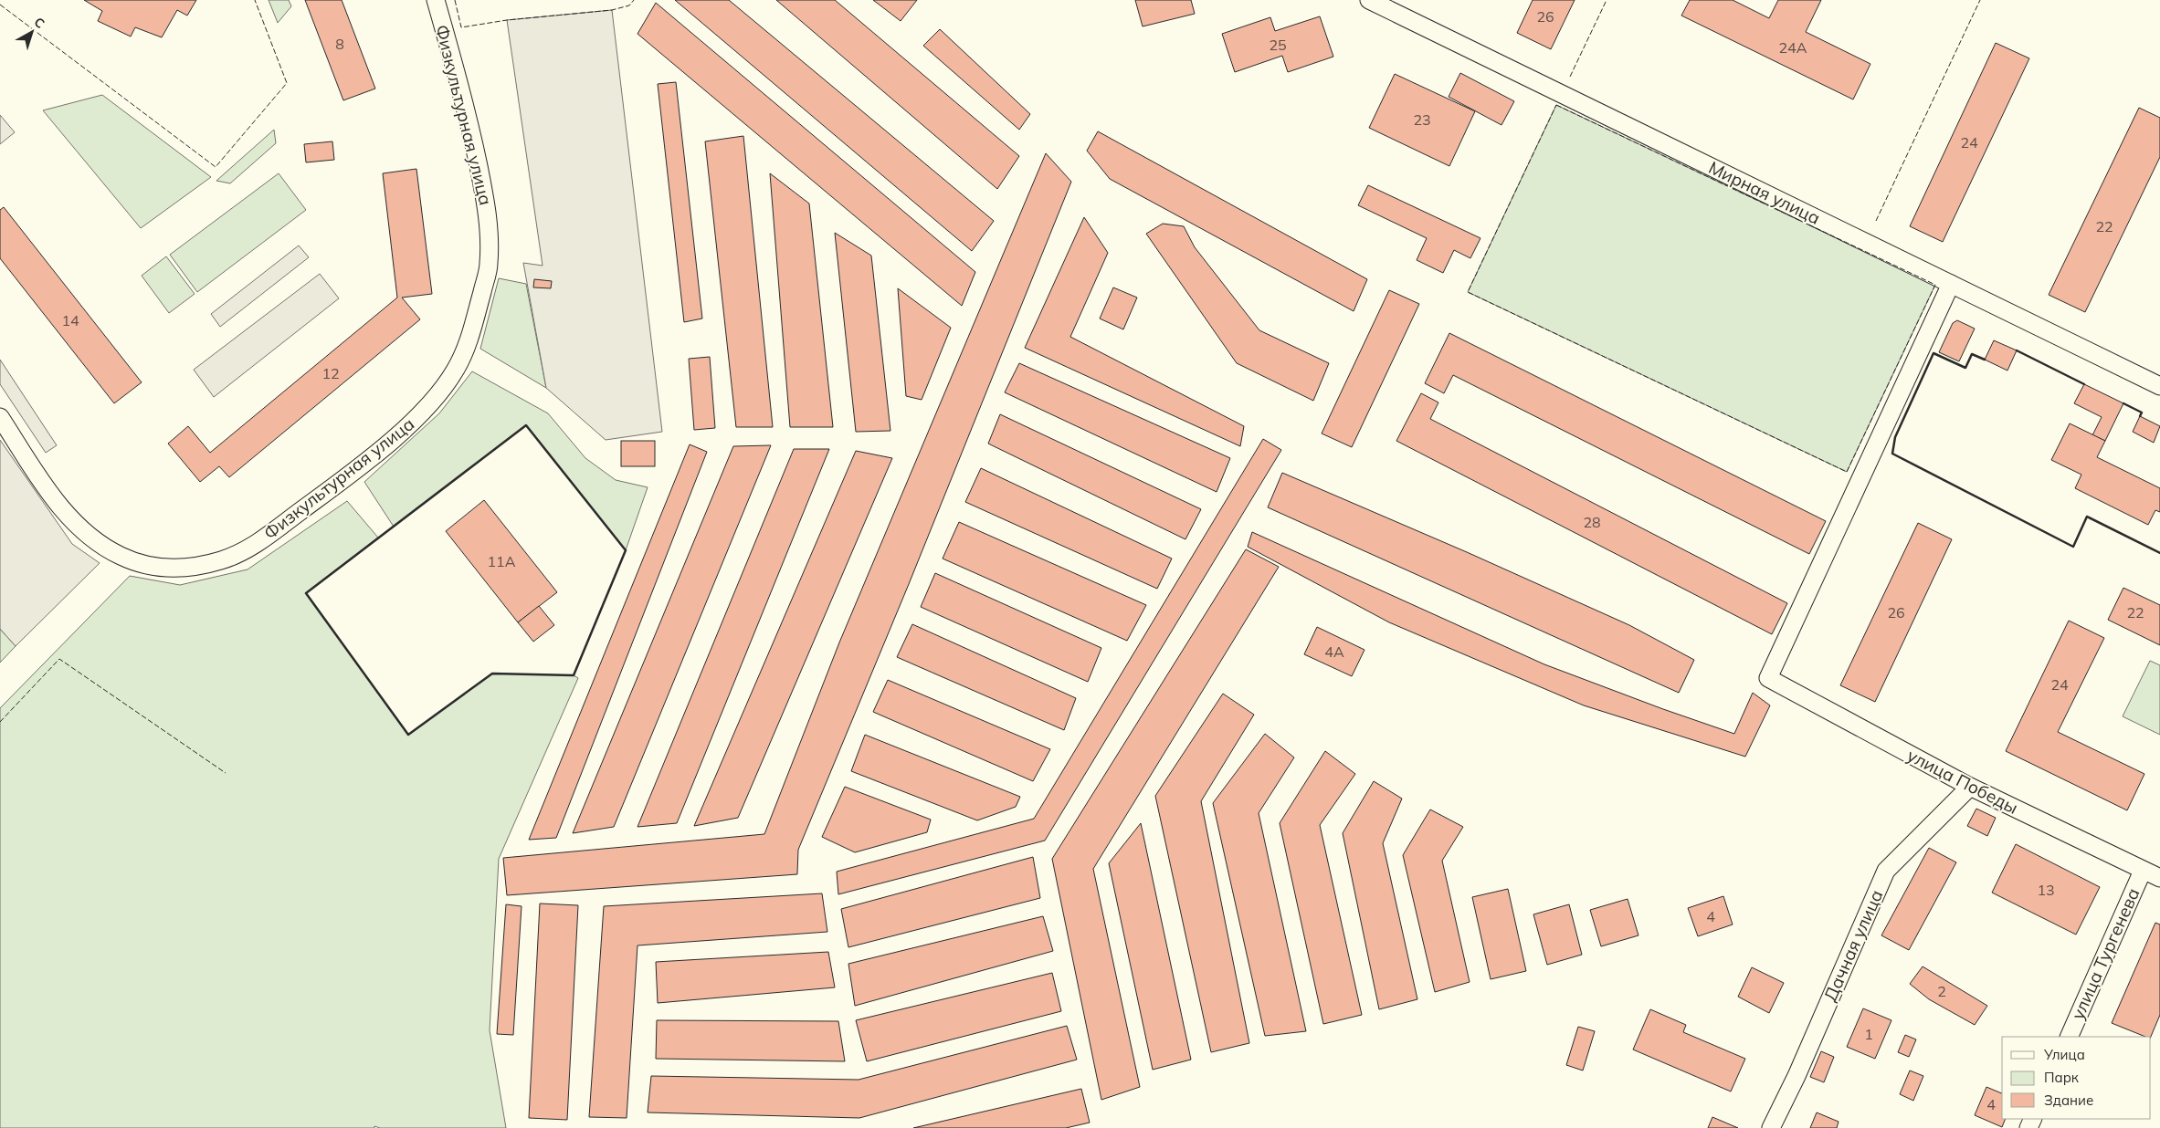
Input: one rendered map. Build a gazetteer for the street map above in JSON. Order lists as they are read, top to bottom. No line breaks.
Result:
{"streets":{"street":["Физкультурная улица","Мирная улица","улица Победы","Дачная улица","улица Тургенева"]},"crossings":[["Мирная улица","улица Победы"],["улица Победы","Дачная улица"],["улица Победы","улица Тургенева"]],"house_numbers":["26","8","25","24А","23","24","22","14","12","28","11А","26","22","4А","24","13","4","2","1","4"],"legend":["Улица","Парк","Здание"],"north":"top right"}
